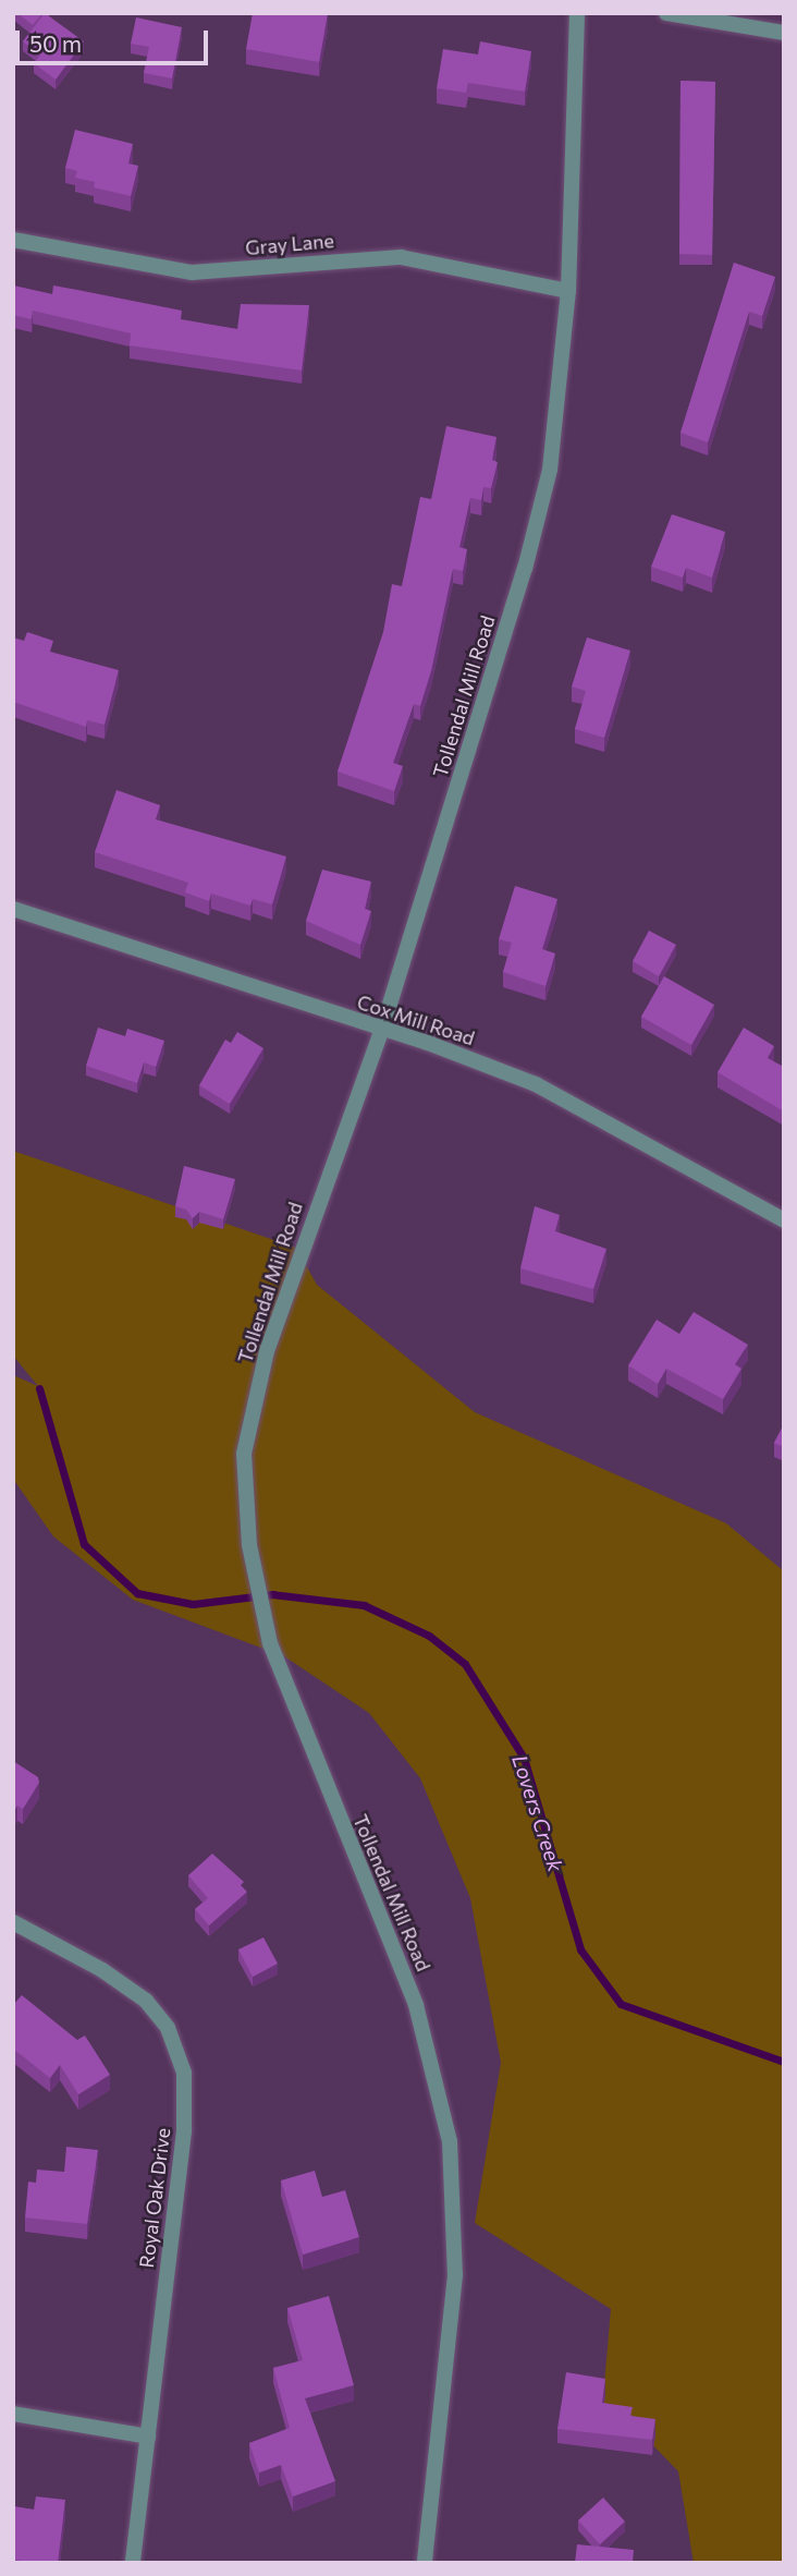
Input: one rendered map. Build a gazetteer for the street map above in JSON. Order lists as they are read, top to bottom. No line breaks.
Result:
{"streets":{"street":["Gray Lane","Tollendal Mill Road","Cox Mill Road","Royal Oak Drive"]},"crossings":[["Gray Lane","Tollendal Mill Road"],["Tollendal Mill Road","Cox Mill Road"]],"water":["Lovers Creek"],"scale_bar":"50 m"}
